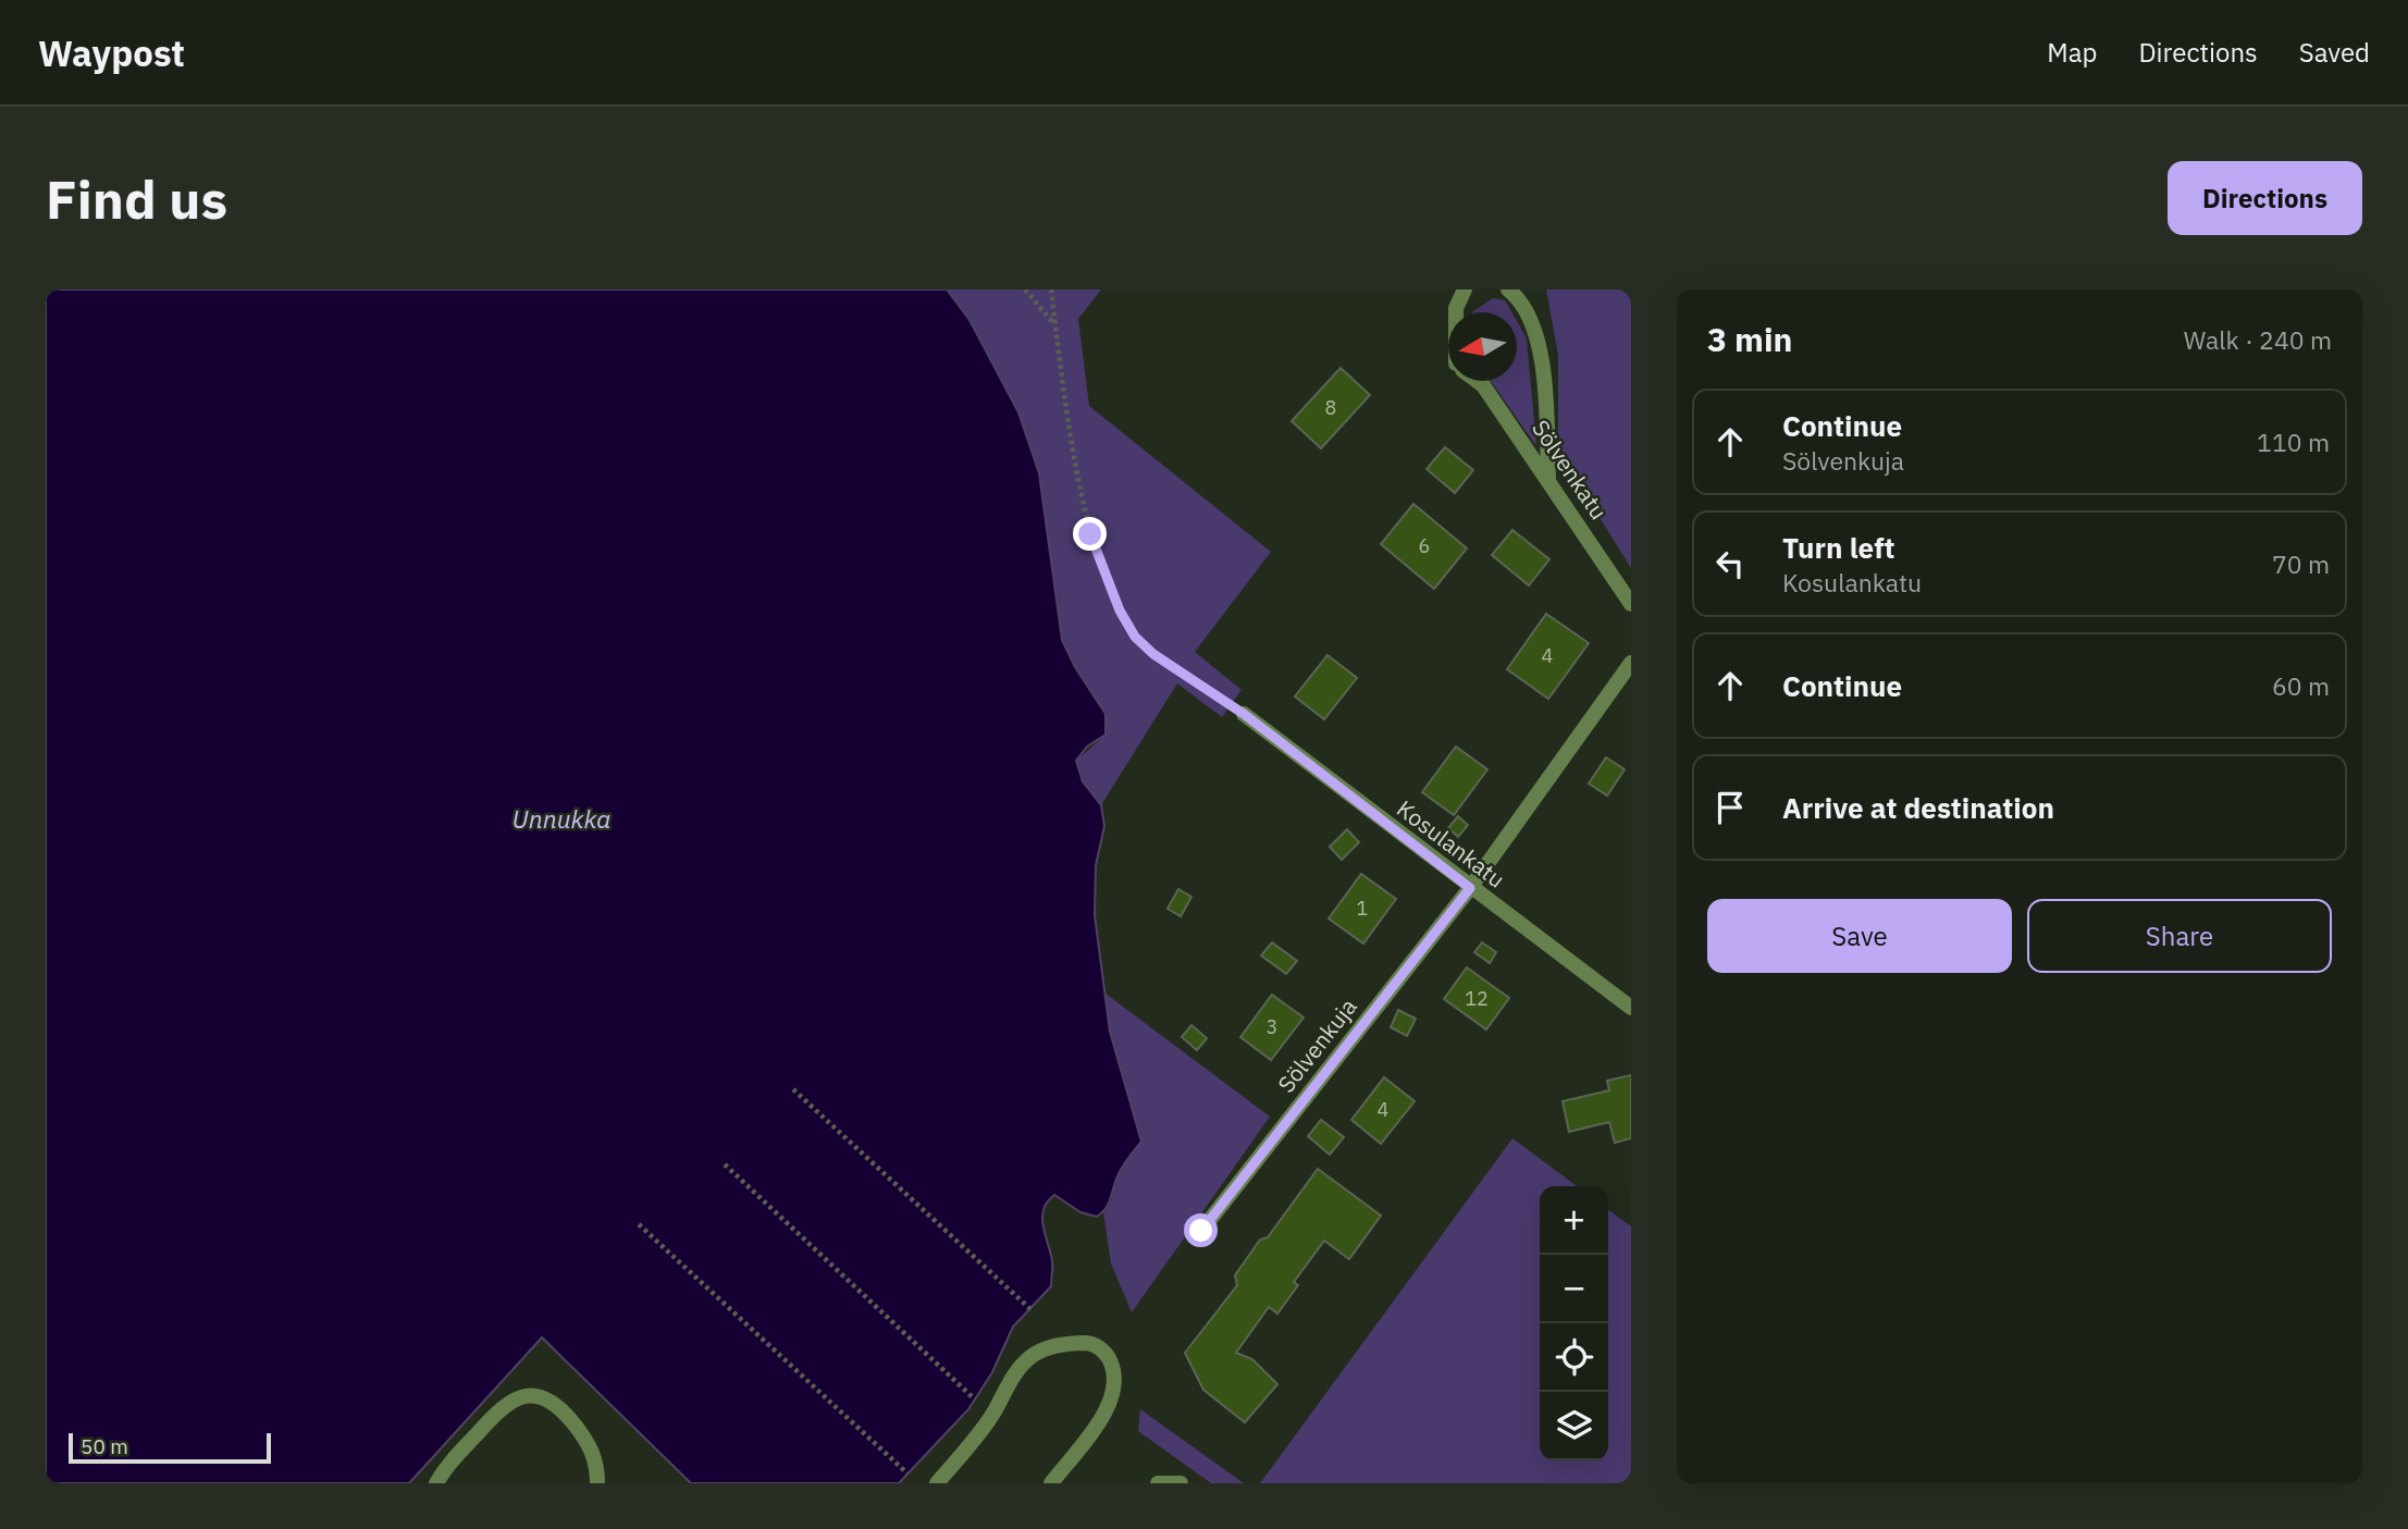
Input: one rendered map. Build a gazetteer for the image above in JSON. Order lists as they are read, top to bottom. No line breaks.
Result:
{"streets":{"street":["Sölvenkatu","Kosulankatu","Sölvenkuja"]},"crossings":[["Kosulankatu","Sölvenkuja"]],"water":["Unnukka"],"house_numbers":["8","6","4","1","12","3","4"],"scale_bar":"50 m","north":"left","page":{"header":"Waypost","nav":["Map","Directions","Saved"],"buttons":["Directions",["Save","Share"]],"title":"Find us","heading":["3 min","Walk · 240 m"],"list":[["Continue","Sölvenkuja","110 m"],["Turn left","Kosulankatu","70 m"],["Continue","60 m"],"Arrive at destination"],"map_buttons":["+","−"],"scale":"50 m"}}
